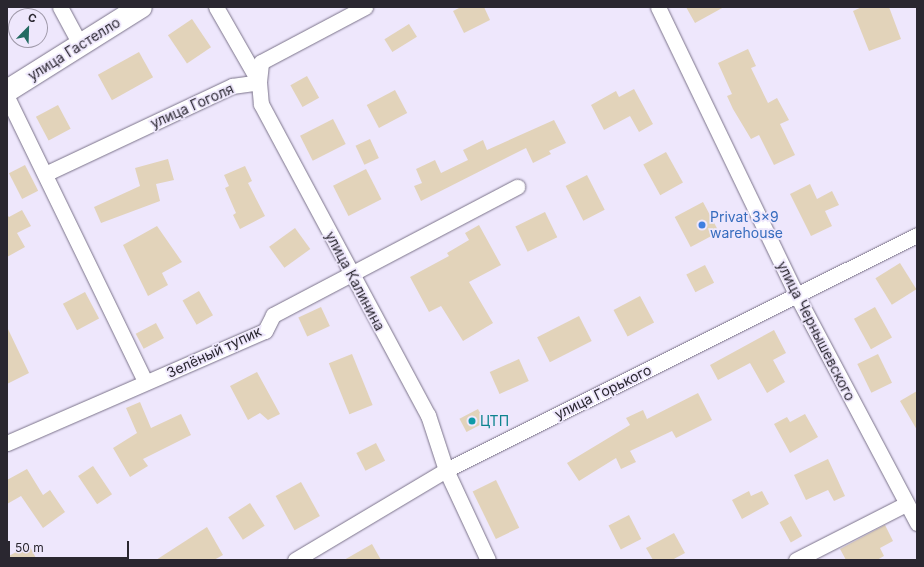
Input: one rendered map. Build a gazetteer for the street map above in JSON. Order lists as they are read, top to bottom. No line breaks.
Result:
{"streets":{"main road":["улица Гастелло"],"street":["улица Гоголя","улица Калинина","улица Чернышевского","Зелёный тупик","улица Горького"]},"crossings":[["улица Гоголя","улица Калинина"],["улица Калинина","Зелёный тупик"],["улица Калинина","улица Горького"],["улица Чернышевского","улица Горького"]],"places":["Privat 3x9 warehouse","ЦТП"],"scale_bar":"50 m","north":"top right"}
